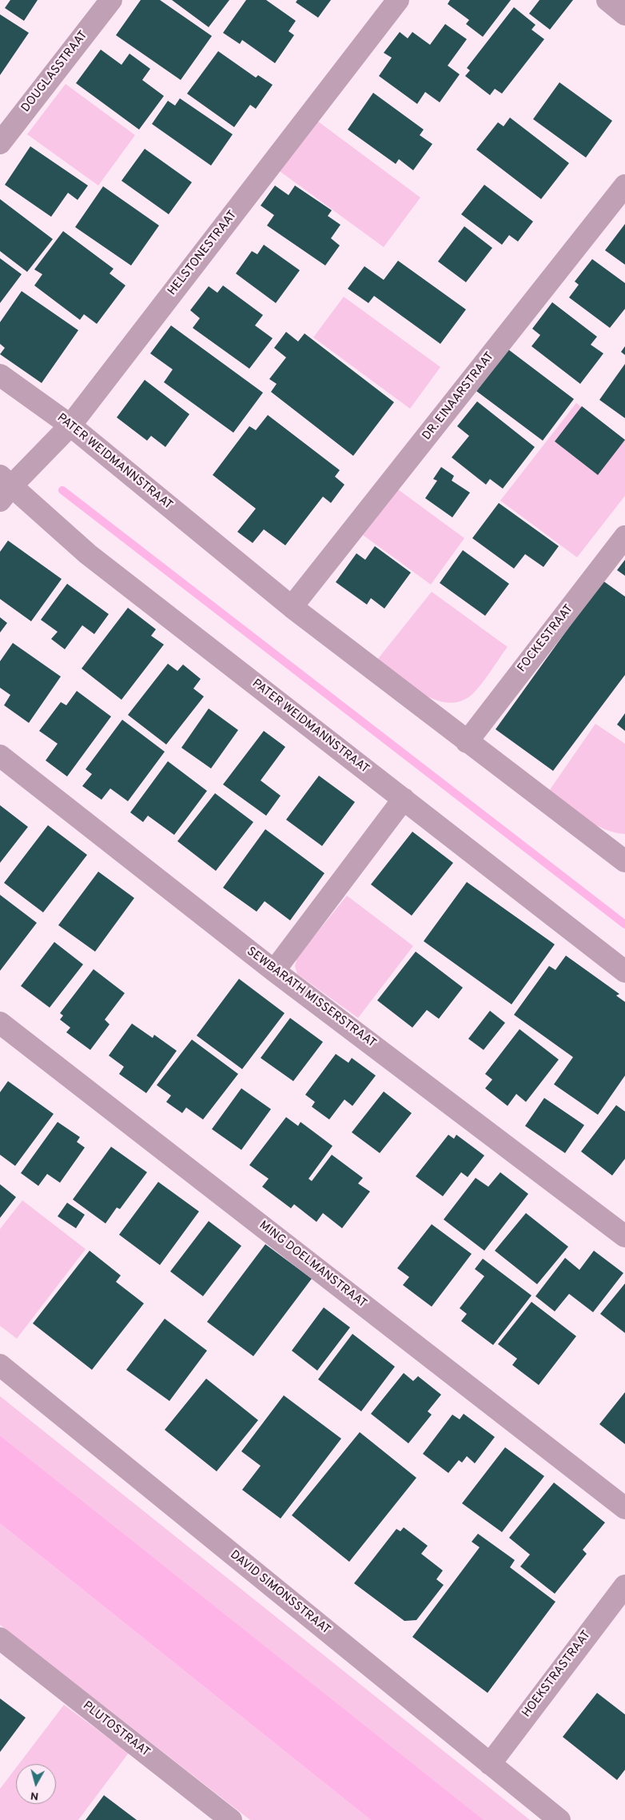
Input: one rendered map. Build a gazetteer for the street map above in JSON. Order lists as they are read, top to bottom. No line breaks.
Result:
{"streets":{"street":["DOUGLASSTRAAT","HELSTONESTRAAT","DR. EINAARSTRAAT","PATER WEIDMANNSTRAAT","FOCKESTRAAT","SEWBARATH MISSERSTRAAT","MING DOELMANSTRAAT","DAVID SIMONSSTRAAT","HOEKSTRASTRAAT","PLUTOSTRAAT"]},"crossings":[["HELSTONESTRAAT","PATER WEIDMANNSTRAAT"],["DR. EINAARSTRAAT","PATER WEIDMANNSTRAAT"],["PATER WEIDMANNSTRAAT","FOCKESTRAAT"],["DAVID SIMONSSTRAAT","HOEKSTRASTRAAT"]],"north":"bottom"}
